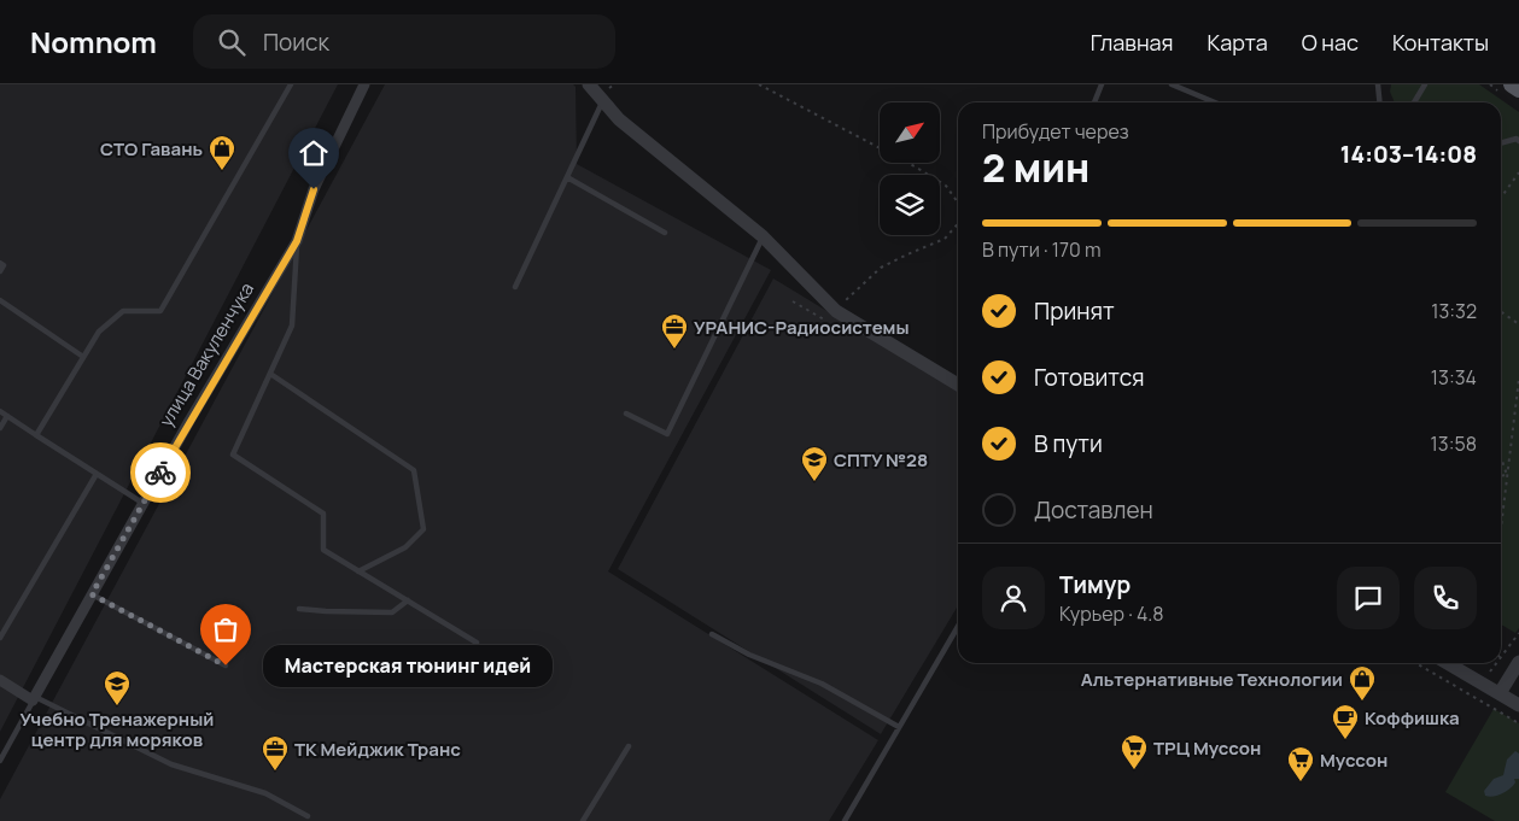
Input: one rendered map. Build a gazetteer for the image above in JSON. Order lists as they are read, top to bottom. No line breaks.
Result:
{"streets":{"street":["улица Вакуленчука"]},"places":{"shop":["СТО Гавань","Альтернативные Технологии"],"office":["УРАНИС-Радиосистемы","ТК Мейджик Транс"],"school or university":["СПТУ №28","Учебно Тренажерный центр для моряков"],"other":["Мастерская тюнинг идей"],"cafe":["Коффишка"],"supermarket":["ТРЦ Муссон","Муссон"]},"north":"top right","page":{"header":"Nomnom","search":"Поиск","nav":["Главная","Карта","О нас","Контакты"],"heading":["2 мин","Прибудет через","14:03–14:08"],"panel":["Тимур","Курьер · 4.8"],"bar":"В пути · 170 m","list":[["Принят","13:32"],["Готовится","13:34"],["В пути","13:58"],"Доставлен"],"bubble":"Мастерская тюнинг идей"}}
